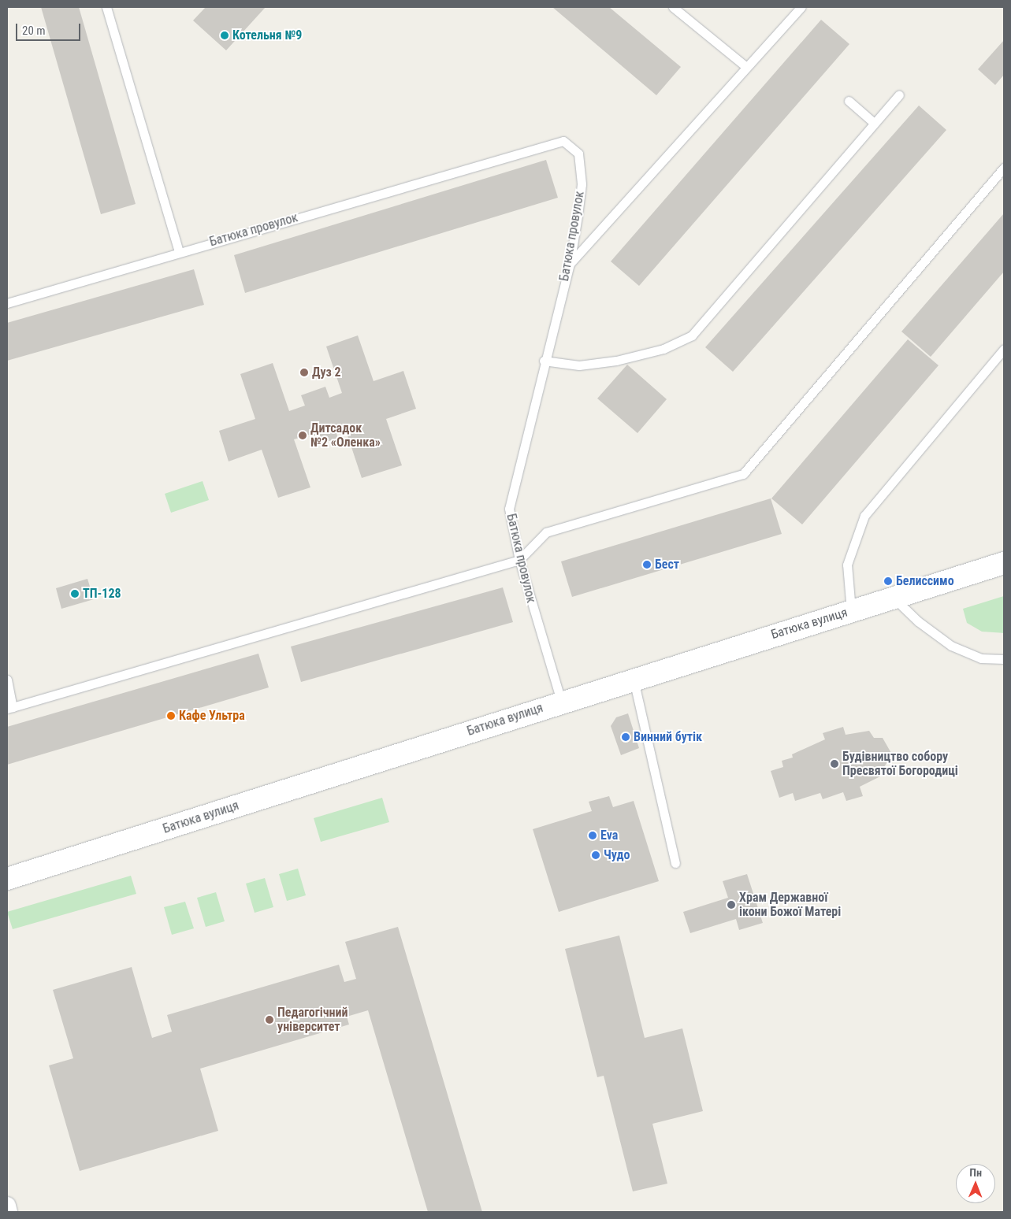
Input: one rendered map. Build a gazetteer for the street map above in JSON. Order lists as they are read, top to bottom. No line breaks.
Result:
{"streets":{"street":["Батюка вулиця"],"lane":["Батюка провулок"]},"crossings":[["Батюка провулок","Батюка вулиця"]],"places":["Котельня №9","Дуз 2","Дитсадок №2 «Оленка»","Бест","Белиссимо","ТП-128","Кафе Ультра","Винний бутік","Будівництво собору Пресвятої Богородиці","Eva","Чудо","Храм Державної ікони Божої Матері","Педагогічний університет"],"scale_bar":"20 m","north":"top"}
